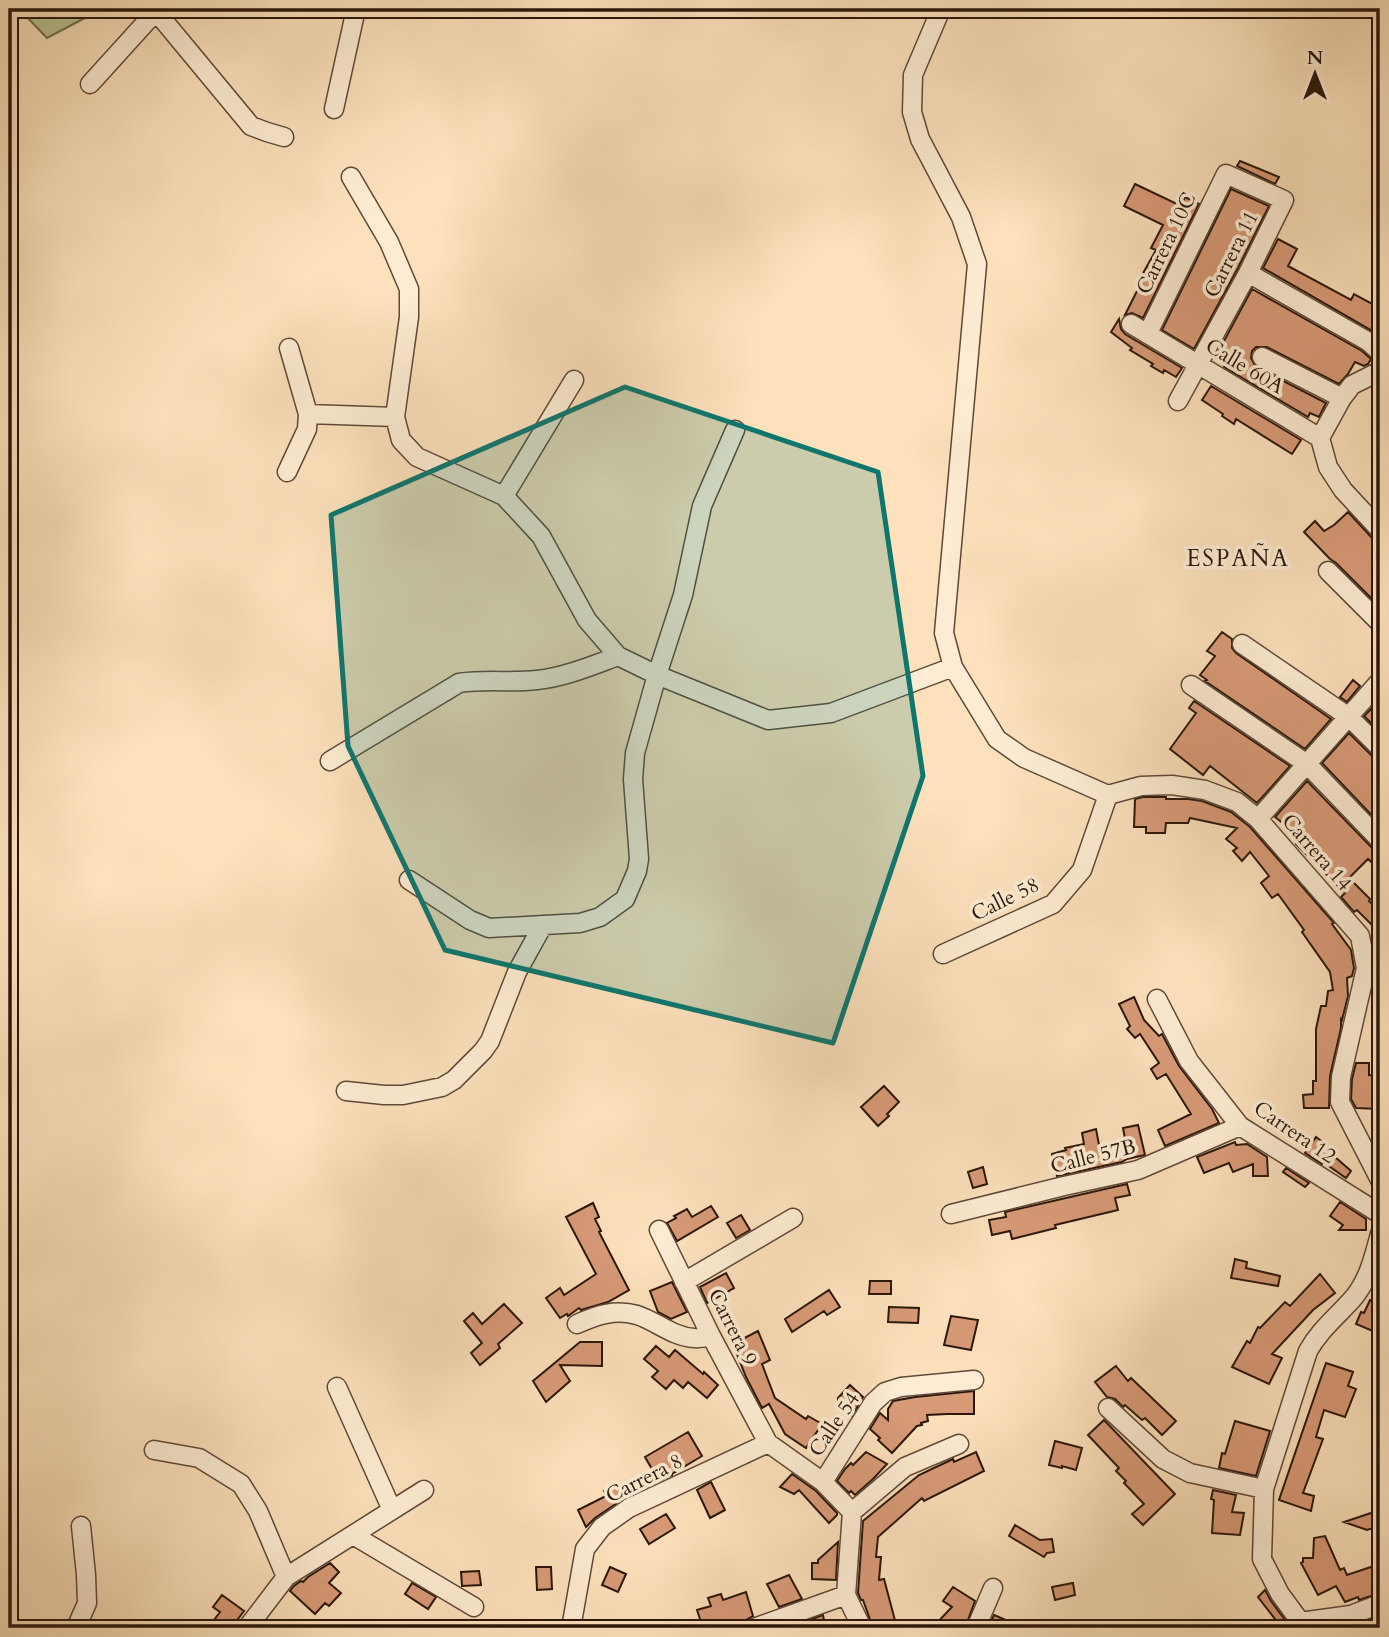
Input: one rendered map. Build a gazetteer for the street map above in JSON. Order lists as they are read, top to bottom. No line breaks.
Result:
{"streets":{"street":["Carrera 10C","Carrera 11","Calle 60A","Carrera 14","Calle 58","Carrera 12","Calle 57B","Carrera 9","Calle 54","Carrera 8"]},"crossings":[["Carrera 10C","Carrera 11"],["Carrera 10C","Calle 60A"],["Carrera 11","Calle 60A"],["Carrera 14","Calle 58"],["Carrera 12","Calle 57B"],["Carrera 9","Carrera 8"]],"districts":["ESPAÑA"],"north":"top"}
